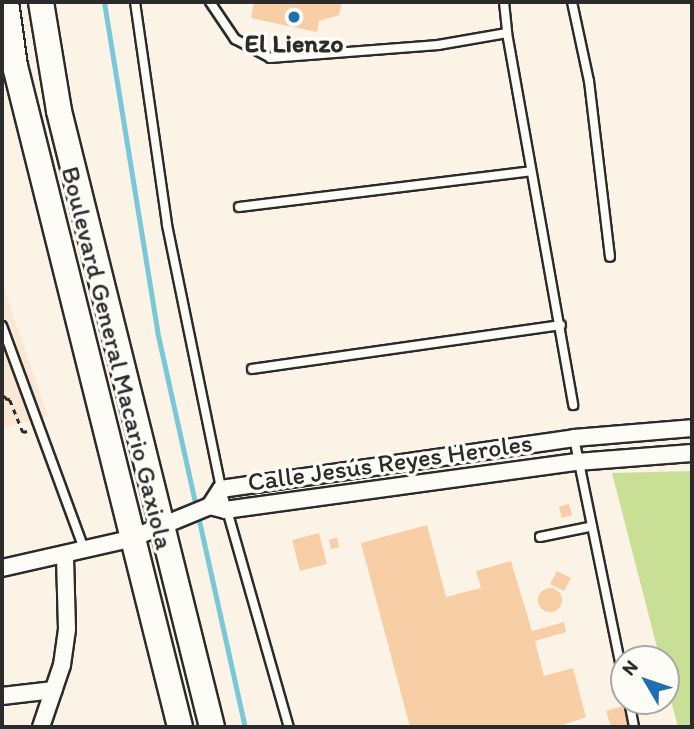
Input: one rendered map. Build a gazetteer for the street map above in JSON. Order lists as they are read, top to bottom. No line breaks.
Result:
{"streets":{"main road":["Boulevard General Macario Gaxiola"],"street":["Calle Jesús Reyes Heroles"]},"crossings":[["Boulevard General Macario Gaxiola","Calle Jesús Reyes Heroles"]],"places":["El Lienzo"],"north":"top left"}
